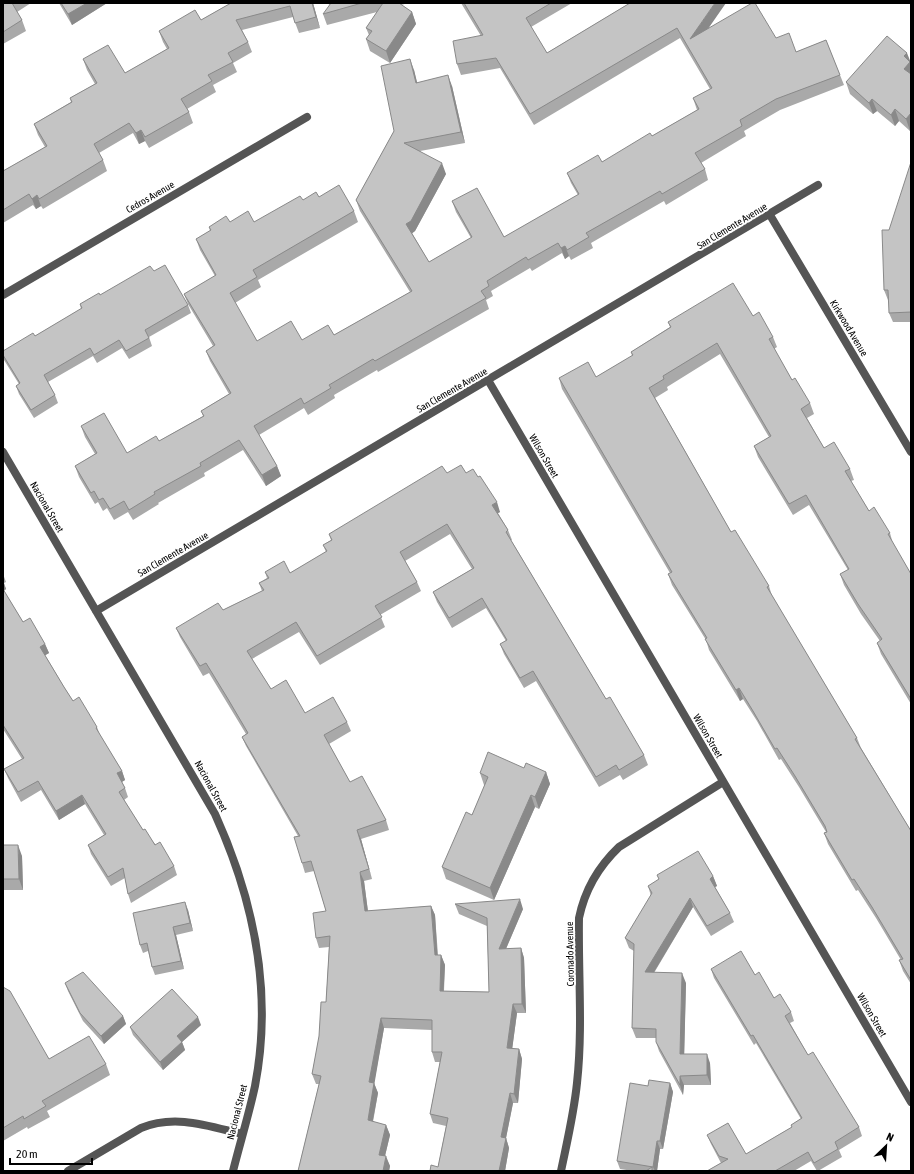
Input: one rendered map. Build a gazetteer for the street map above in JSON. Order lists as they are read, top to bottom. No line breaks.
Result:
{"streets":{"street":["Cedros Avenue","San Clemente Avenue","Kirkwood Avenue","Wilson Street","Nacional Street","Coronado Avenue"]},"crossings":[["San Clemente Avenue","Kirkwood Avenue"],["San Clemente Avenue","Wilson Street"],["San Clemente Avenue","Nacional Street"],["Wilson Street","Coronado Avenue"]],"scale_bar":"20 m","north":"top right"}
